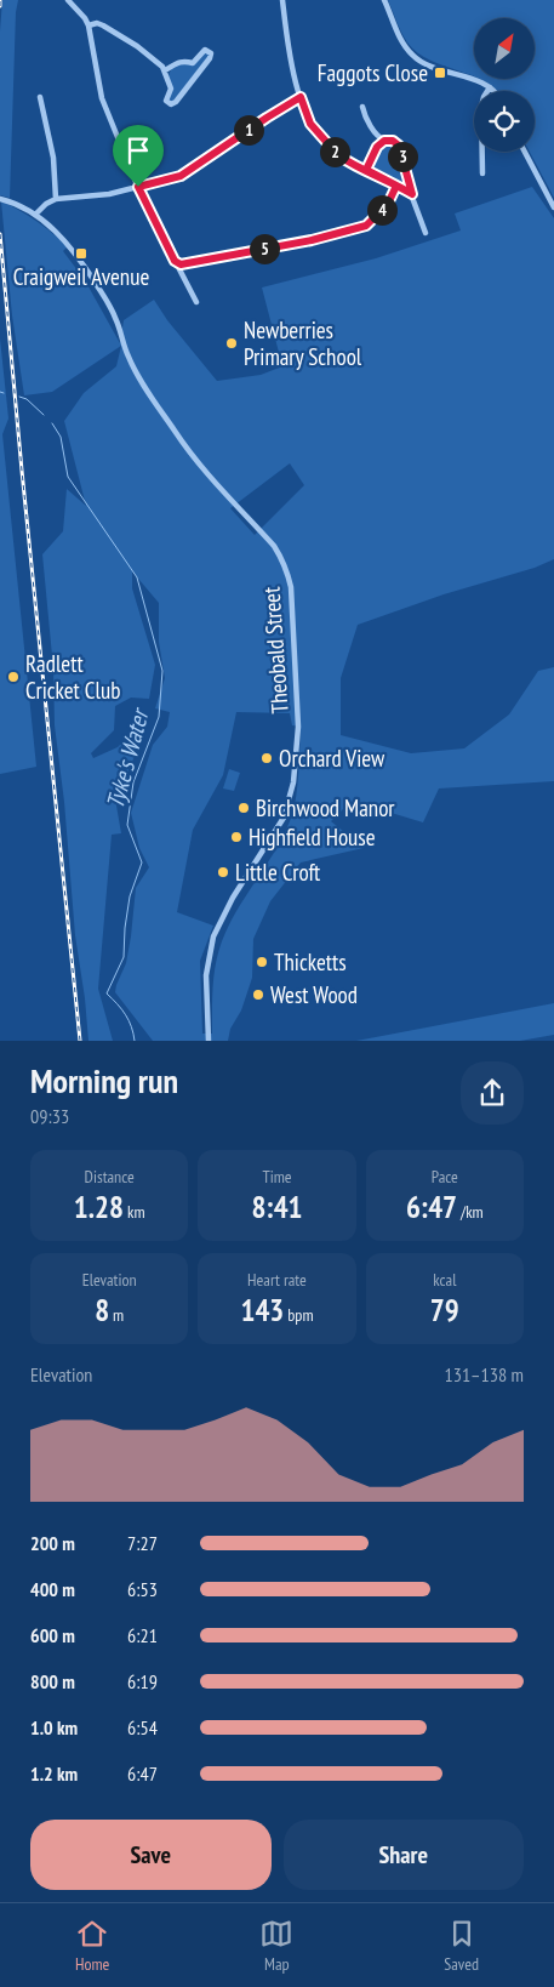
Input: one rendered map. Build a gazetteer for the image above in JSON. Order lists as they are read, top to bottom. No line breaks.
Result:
{"streets":{"street":["Theobald Street"]},"water":["Tyke's Water"],"places":{"transit":["Faggots Close","Craigweil Avenue"],"other":["Newberries Primary School","Radlett Cricket Club","Orchard View","Birchwood Manor","Highfield House","Little Croft","Thicketts","West Wood"]},"north":"top right","page":{"pins":["1","2","3","4","5"],"heading":["Morning run","09:33"],"stats":[["Distance","1.28 km"],["Time","8:41"],["Pace","6:47 /km"],["Elevation","8 m"],["Heart rate","143 bpm"],["kcal","79"]],"chart":["Elevation","131–138 m"],"list":[{"name":"200 m","note":"7:27"},{"name":"400 m","note":"6:53"},{"name":"600 m","note":"6:21"},{"name":"800 m","note":"6:19"},{"name":"1.0 km","note":"6:54"},{"name":"1.2 km","note":"6:47"}],"buttons":["Save","Share"],"tabs":["Home","Map","Saved"]}}
